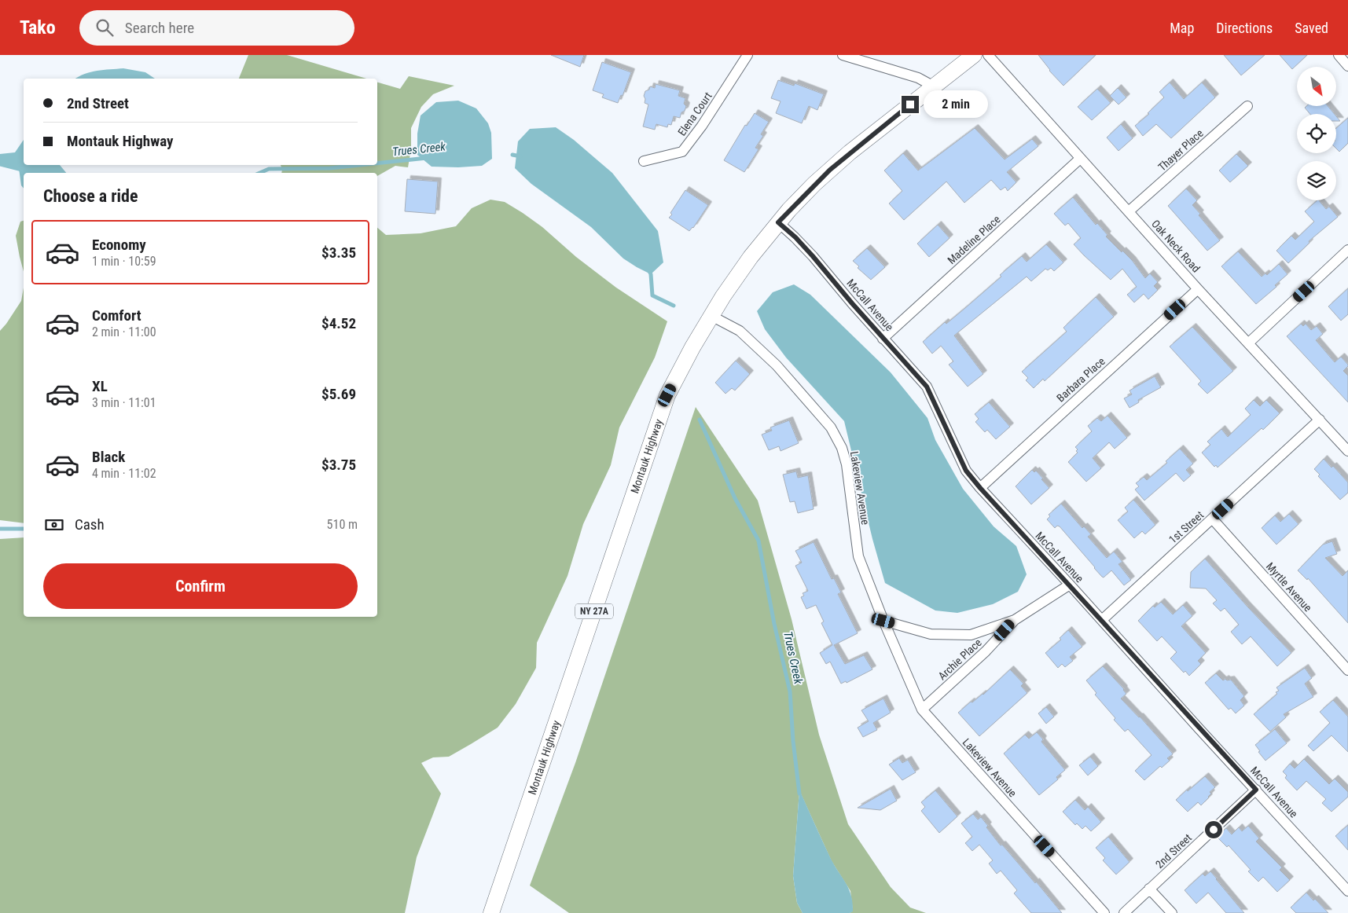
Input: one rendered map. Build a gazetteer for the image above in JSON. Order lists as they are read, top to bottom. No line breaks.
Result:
{"streets":{"main road":["Montauk Highway","NY 27A"],"street":["Elena Court","Thayer Place","Madeline Place","Oak Neck Road","McCall Avenue","Barbara Place","Lakeview Avenue","1st Street","Myrtle Avenue","Archie Place","2nd Street"]},"crossings":[["Thayer Place","Oak Neck Road"],["Madeline Place","Oak Neck Road"],["Madeline Place","McCall Avenue"],["Oak Neck Road","Barbara Place"],["Oak Neck Road","1st Street"],["McCall Avenue","Barbara Place"],["McCall Avenue","Montauk Highway"],["McCall Avenue","1st Street"],["McCall Avenue","Archie Place"],["McCall Avenue","2nd Street"],["Montauk Highway","Lakeview Avenue"],["Lakeview Avenue","Archie Place"],["1st Street","Myrtle Avenue"]],"water":["Trues Creek"],"north":"bottom right","page":{"header":"Tako","search":"Search here","nav":["Map","Directions","Saved"],"banner":["2nd Street","Montauk Highway"],"bubble":"2 min","heading":"Choose a ride","list":[{"name":"Economy","note":"1 min · 10:59","value":"$3.35"},{"name":"Comfort","note":"2 min · 11:00","value":"$4.52"},{"name":"XL","note":"3 min · 11:01","value":"$5.69"},{"name":"Black","note":"4 min · 11:02","value":"$3.75"}],"pay":["Cash","510 m"],"buttons":"Confirm"}}
